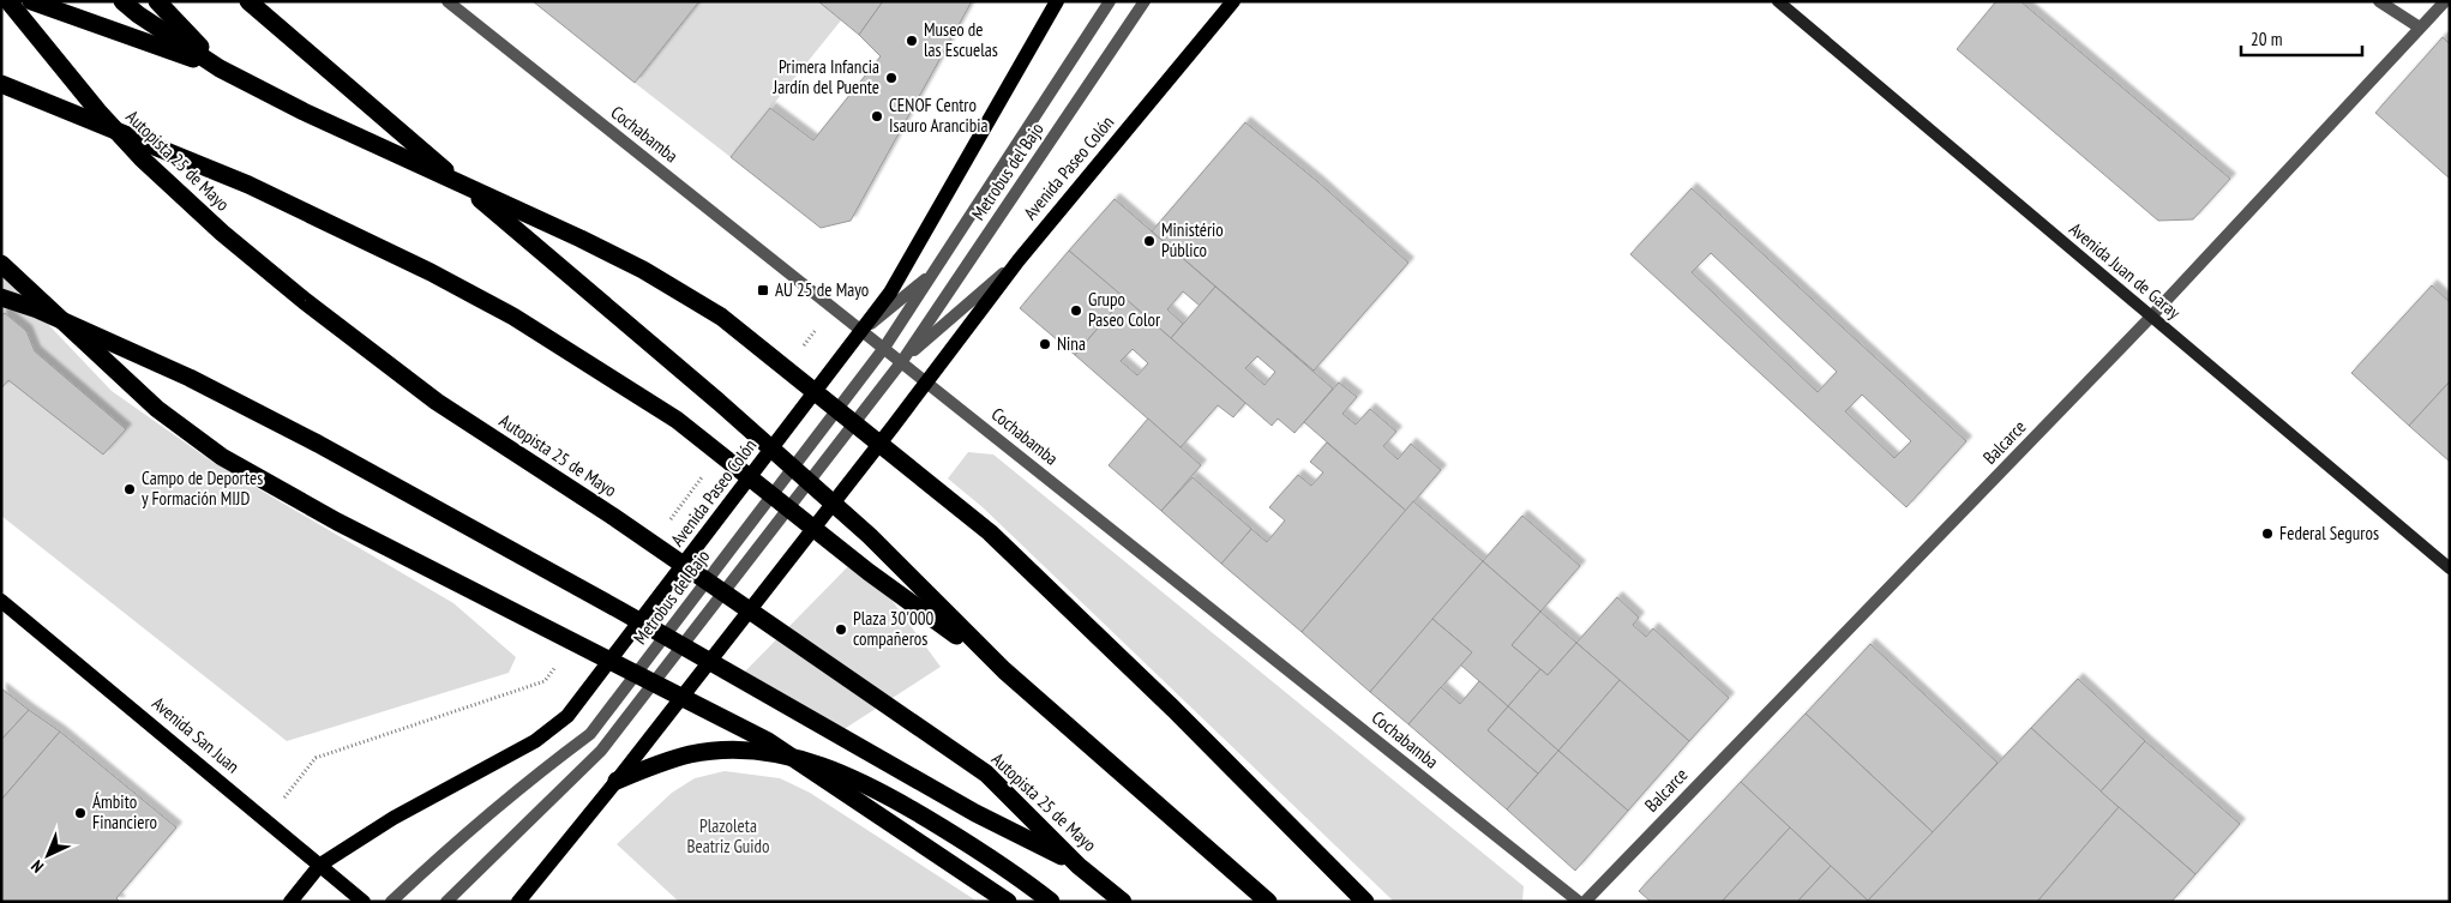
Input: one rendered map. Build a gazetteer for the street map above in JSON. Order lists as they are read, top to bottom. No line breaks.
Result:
{"streets":{"highway":["Autopista 25 de Mayo"],"main road":["Avenida Paseo Colón","Avenida Juan de Garay","Avenida San Juan"],"street":["Cochabamba","Metrobus del Bajo","Balcarce"]},"crossings":[["Cochabamba","Avenida Paseo Colón"],["Cochabamba","Metrobus del Bajo"],["Avenida Paseo Colón","Metrobus del Bajo"],["Avenida Paseo Colón","Avenida San Juan"],["Avenida Juan de Garay","Balcarce"]],"parks":["Plazoleta Beatriz Guido"],"places":{"other":["Museo de las Escuelas","Primera Infancia Jardín del Puente","CENOF Centro Isauro Arancibia","Ministério Público","Grupo Paseo Color","Nina","Campo de Deportes y Formación MIJD","Federal Seguros","Plaza 30'000 compañeros","Ámbito Financiero"],"transit":["AU 25 de Mayo"]},"scale_bar":"20 m","north":"bottom left"}
